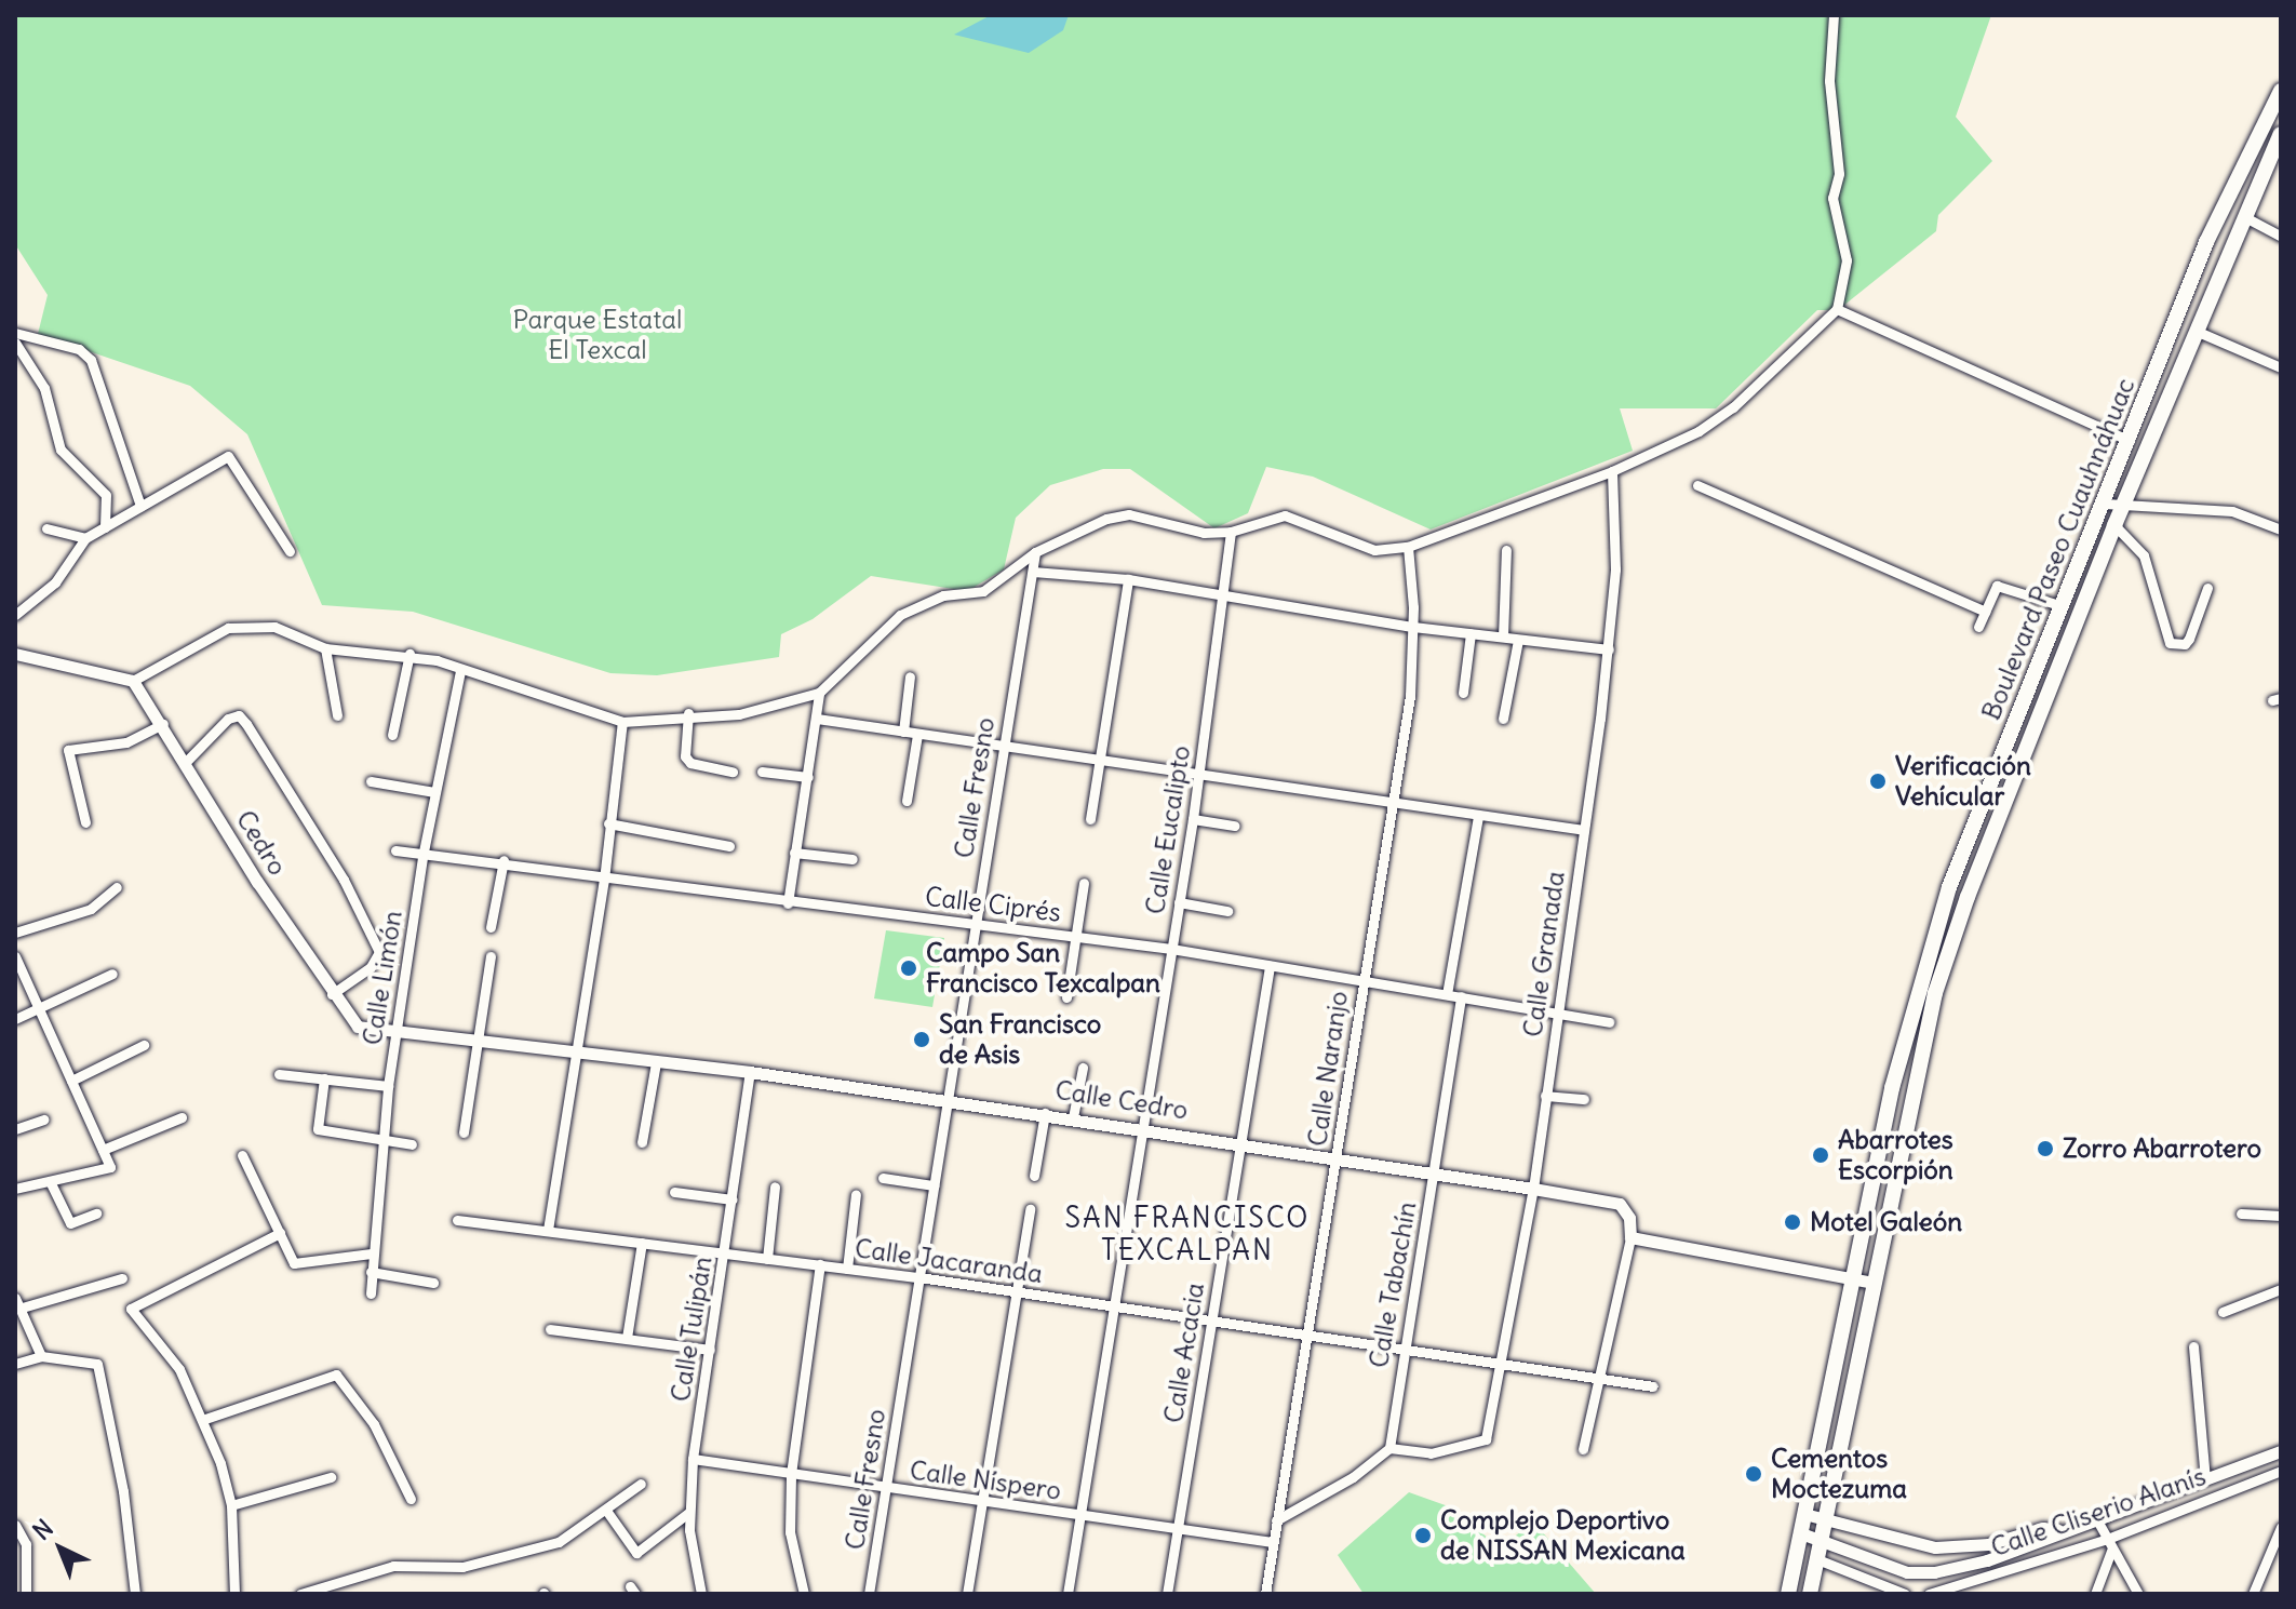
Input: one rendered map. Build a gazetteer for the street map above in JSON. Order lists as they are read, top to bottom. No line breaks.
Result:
{"streets":{"main road":["Boulevard Paseo Cuauhnáhuac"],"street":["Calle Fresno","Calle Eucalipto","Cedro","Calle Ciprés","Calle Granada","Calle Limón","Calle Naranjo","Calle Cedro","Calle Jacaranda","Calle Tabachín","Calle Tulipán","Calle Acacia","Calle Níspero","Calle Cliserio Alanís"]},"crossings":[["Boulevard Paseo Cuauhnáhuac","Calle Cliserio Alanís"],["Calle Fresno","Calle Ciprés"],["Calle Fresno","Calle Cedro"],["Calle Fresno","Calle Jacaranda"],["Calle Fresno","Calle Níspero"],["Calle Eucalipto","Calle Ciprés"],["Calle Eucalipto","Calle Cedro"],["Calle Eucalipto","Calle Jacaranda"],["Calle Eucalipto","Calle Níspero"],["Cedro","Calle Cedro"],["Calle Ciprés","Calle Granada"],["Calle Ciprés","Calle Limón"],["Calle Ciprés","Calle Naranjo"],["Calle Ciprés","Calle Tabachín"],["Calle Ciprés","Calle Acacia"],["Calle Granada","Calle Cedro"],["Calle Granada","Calle Jacaranda"],["Calle Granada","Calle Tabachín"],["Calle Limón","Calle Cedro"],["Calle Naranjo","Calle Cedro"],["Calle Naranjo","Calle Jacaranda"],["Calle Naranjo","Calle Níspero"],["Calle Cedro","Calle Tabachín"],["Calle Cedro","Calle Tulipán"],["Calle Cedro","Calle Acacia"],["Calle Jacaranda","Calle Tabachín"],["Calle Jacaranda","Calle Tulipán"],["Calle Jacaranda","Calle Acacia"],["Calle Tulipán","Calle Níspero"],["Calle Acacia","Calle Níspero"]],"districts":["SAN FRANCISCO TEXCALPAN"],"parks":["Parque Estatal El Texcal"],"places":["Verificación Vehícular","Campo San Francisco Texcalpan","San Francisco de Asis","Zorro Abarrotero","Abarrotes Escorpión","Motel Galeón","Cementos Moctezuma","Complejo Deportivo de NISSAN Mexicana"],"north":"top left"}
